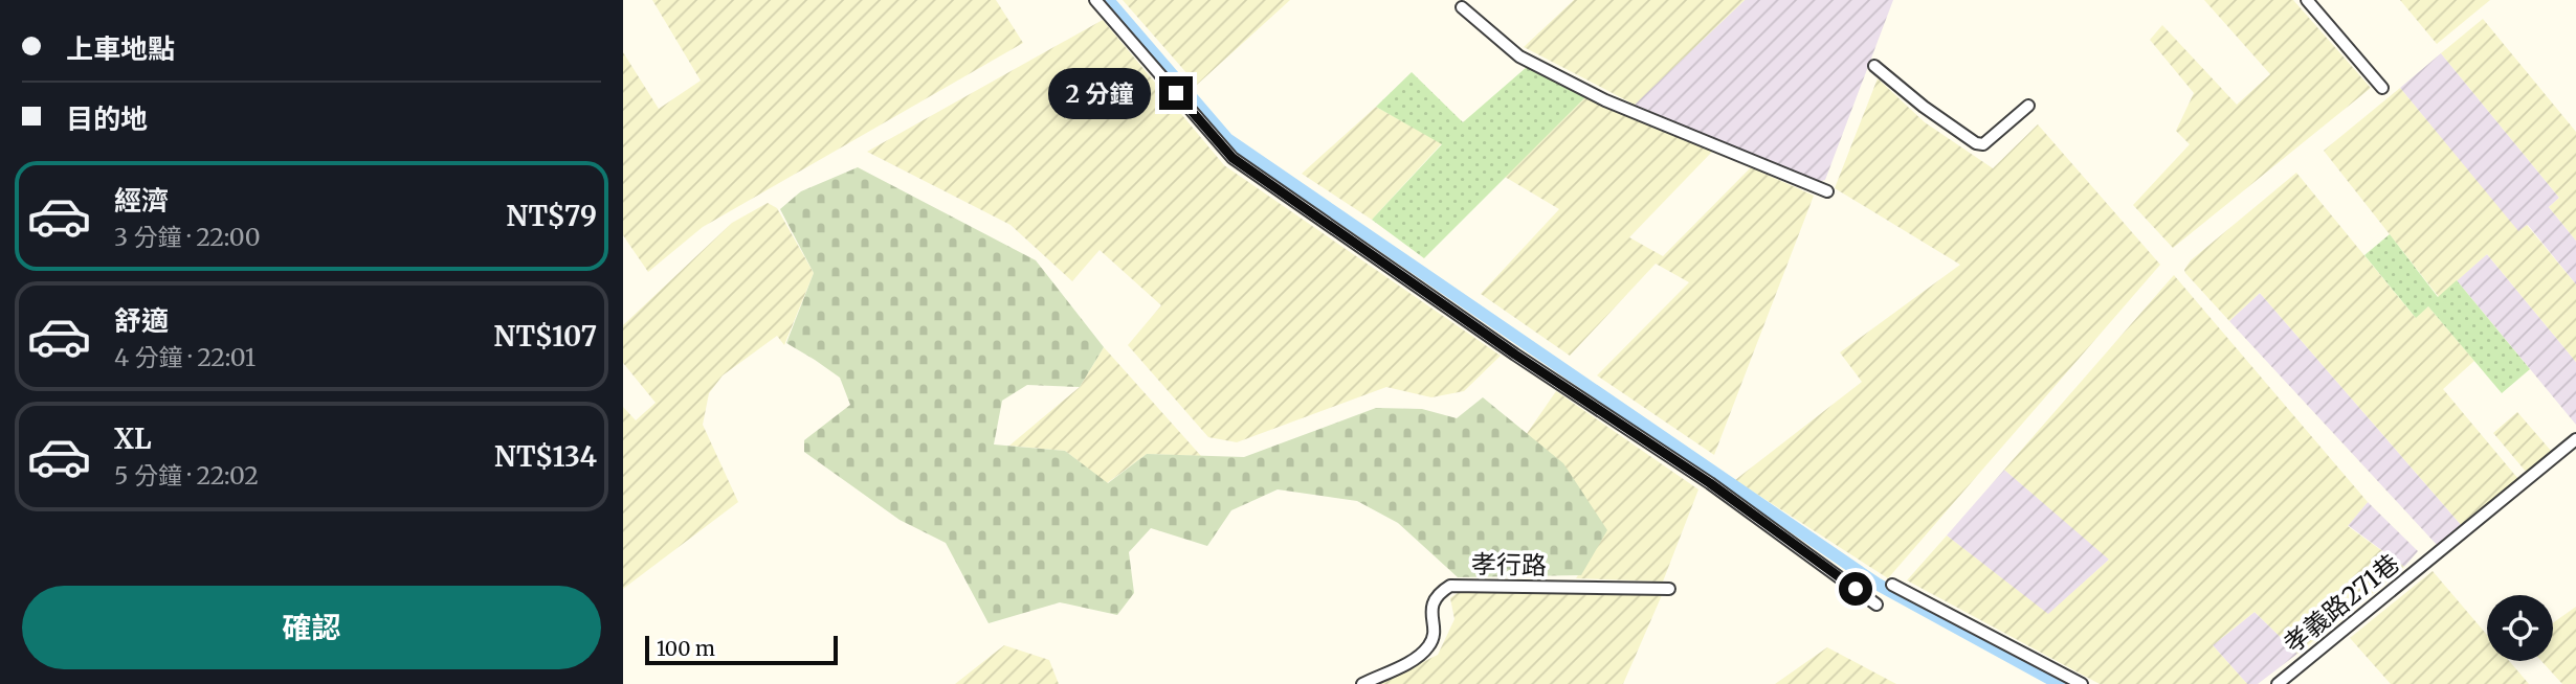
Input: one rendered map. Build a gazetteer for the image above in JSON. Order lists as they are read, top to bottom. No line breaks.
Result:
{"streets":{"street":["孝行路","孝義路271巷"]},"scale_bar":"100 m","page":{"banner":["上車地點","目的地"],"bubble":"2 分鐘","list":[{"name":"經濟","note":"3 分鐘 · 22:00","value":"NT$79"},{"name":"舒適","note":"4 分鐘 · 22:01","value":"NT$107"},{"name":"XL","note":"5 分鐘 · 22:02","value":"NT$134"}],"buttons":"確認","scale":"100 m"}}
